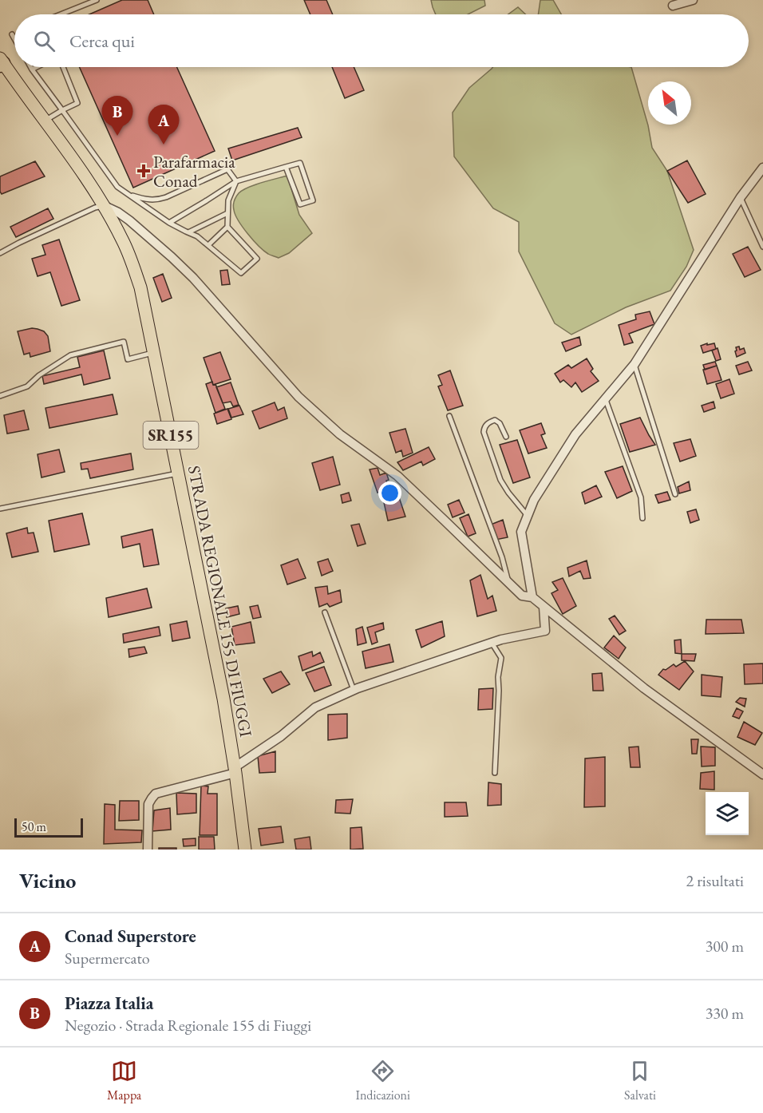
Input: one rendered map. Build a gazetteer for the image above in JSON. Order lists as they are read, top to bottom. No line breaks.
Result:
{"streets":{"main road":["SR155","STRADA REGIONALE 155 DI FIUGGI"]},"places":{"health":["Parafarmacia Conad"]},"scale_bar":"50 m","north":"top left","page":{"search":"Cerca qui","pins":["B","A"],"scale":"50 m","heading":["Vicino","2 risultati"],"list":[{"mark":"A","name":"Conad Superstore","note":"Supermercato","value":"300 m"},{"mark":"B","name":"Piazza Italia","note":"Negozio · Strada Regionale 155 di Fiuggi","value":"330 m"}],"nav":["Mappa","Indicazioni","Salvati"]}}
